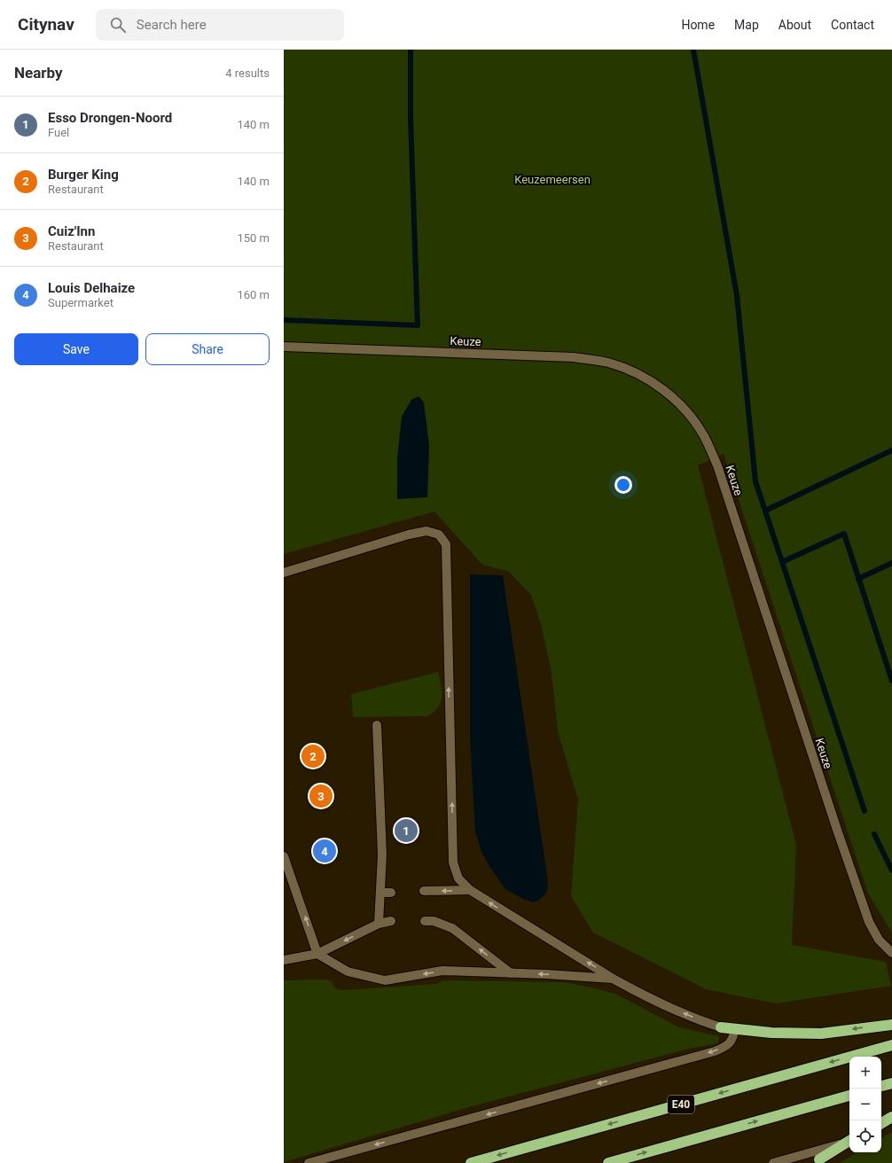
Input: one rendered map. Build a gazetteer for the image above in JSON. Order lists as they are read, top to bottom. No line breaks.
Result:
{"streets":{"highway":["E40"],"street":["Keuze"]},"parks":["Keuzemeersen"],"page":{"header":"Citynav","search":"Search here","nav":["Home","Map","About","Contact"],"heading":["Nearby","4 results"],"list":[{"mark":"1","name":"Esso Drongen-Noord","note":"Fuel","value":"140 m"},{"mark":"2","name":"Burger King","note":"Restaurant","value":"140 m"},{"mark":"3","name":"Cuiz'Inn","note":"Restaurant","value":"150 m"},{"mark":"4","name":"Louis Delhaize","note":"Supermarket","value":"160 m"}],"buttons":["Save","Share"],"pins":["2","3","1","4"],"map_buttons":["+","−"]}}
